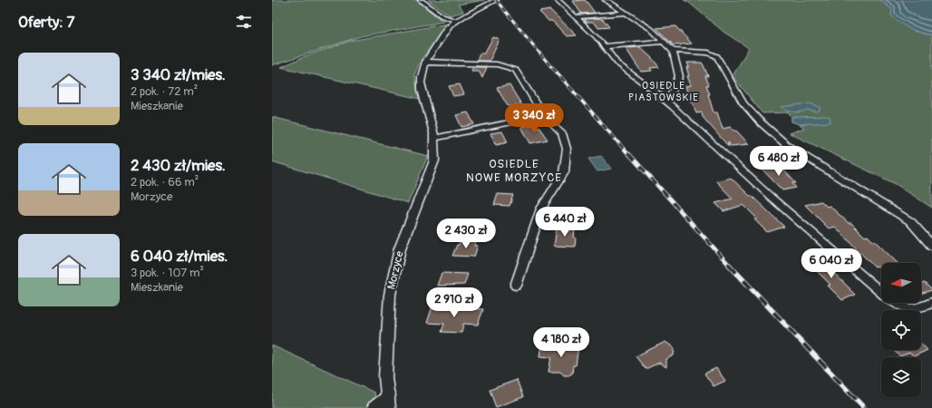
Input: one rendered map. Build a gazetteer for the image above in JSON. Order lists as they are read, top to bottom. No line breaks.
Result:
{"streets":{"street":["Morzyce"]},"districts":["OSIEDLE PIASTOWSKIE","OSIEDLE NOWE MORZYCE"],"north":"left","page":{"heading":"Oferty: 7","list":[{"name":"3 340 zł/mies.","note":"2 pok. · 72 m² · Mieszkanie"},{"name":"2 430 zł/mies.","note":"2 pok. · 66 m² · Morzyce"},{"name":"6 040 zł/mies.","note":"3 pok. · 107 m² · Mieszkanie"}],"price":["3 340 zł","6 480 zł","6 440 zł","2 430 zł","6 040 zł","2 910 zł","4 180 zł"]}}
